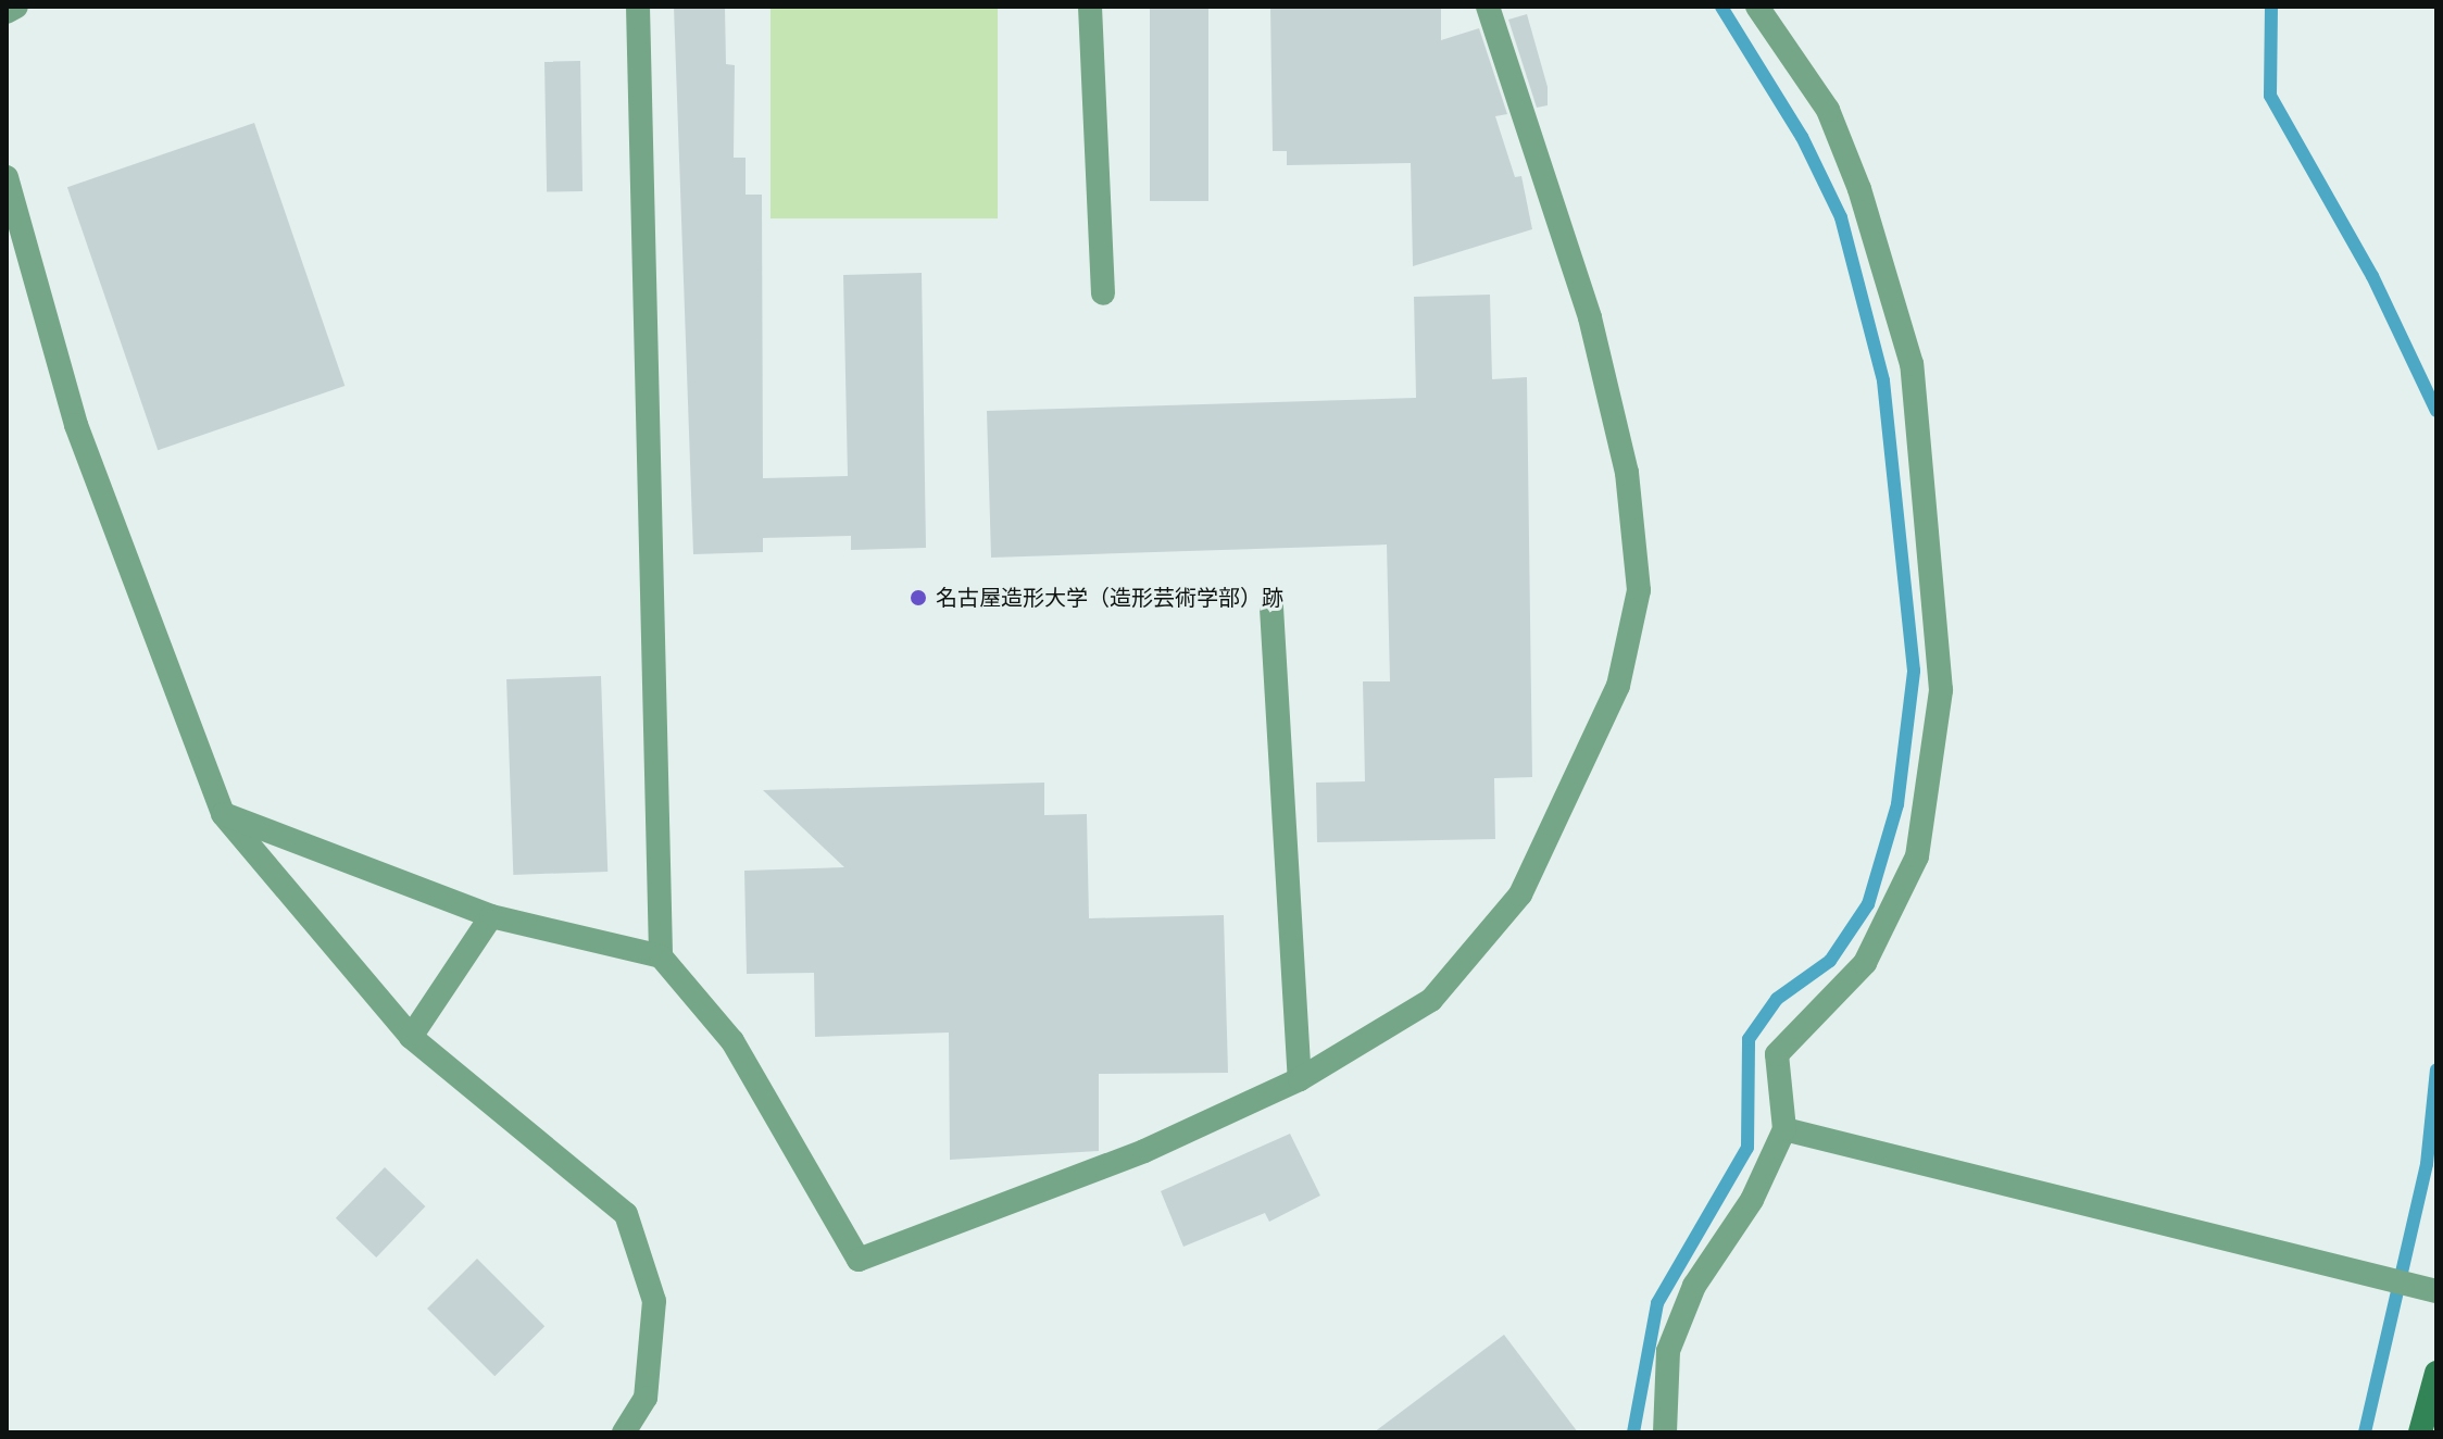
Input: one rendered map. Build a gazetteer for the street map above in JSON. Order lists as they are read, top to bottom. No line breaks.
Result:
{"places":["名古屋造形大学（造形芸術学部）跡"]}
